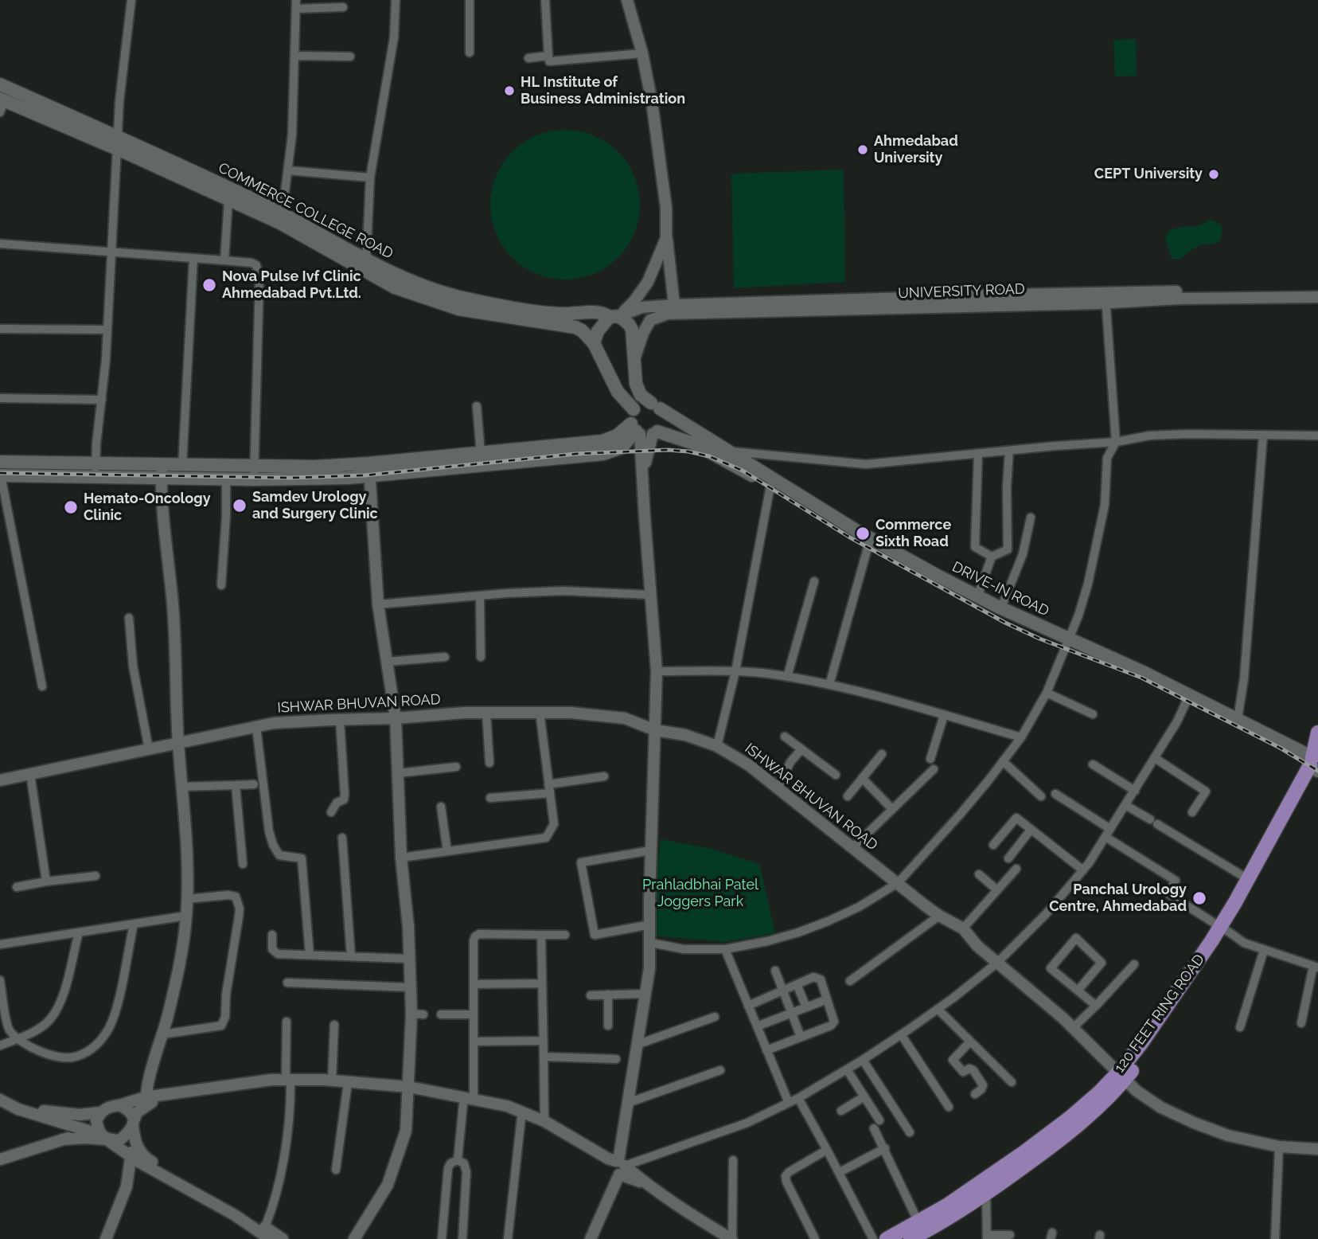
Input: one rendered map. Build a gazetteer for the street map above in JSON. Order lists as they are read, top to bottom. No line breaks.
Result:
{"streets":{"main road":["COMMERCE COLLEGE ROAD","DRIVE-IN ROAD","120 FEET RING ROAD"],"street":["UNIVERSITY ROAD","ISHWAR BHUVAN ROAD"]},"crossings":[["COMMERCE COLLEGE ROAD","UNIVERSITY ROAD"],["DRIVE-IN ROAD","120 FEET RING ROAD"],["ISHWAR BHUVAN ROAD","120 FEET RING ROAD"]],"parks":["Prahladbhai Patel Joggers Park"],"places":["HL Institute of Business Administration","Ahmedabad University","CEPT University","Nova Pulse Ivf Clinic Ahmedabad Pvt.Ltd.","Samdev Urology and Surgery Clinic","Hemato-Oncology Clinic","Commerce Sixth Road","Panchal Urology Centre, Ahmedabad"]}
